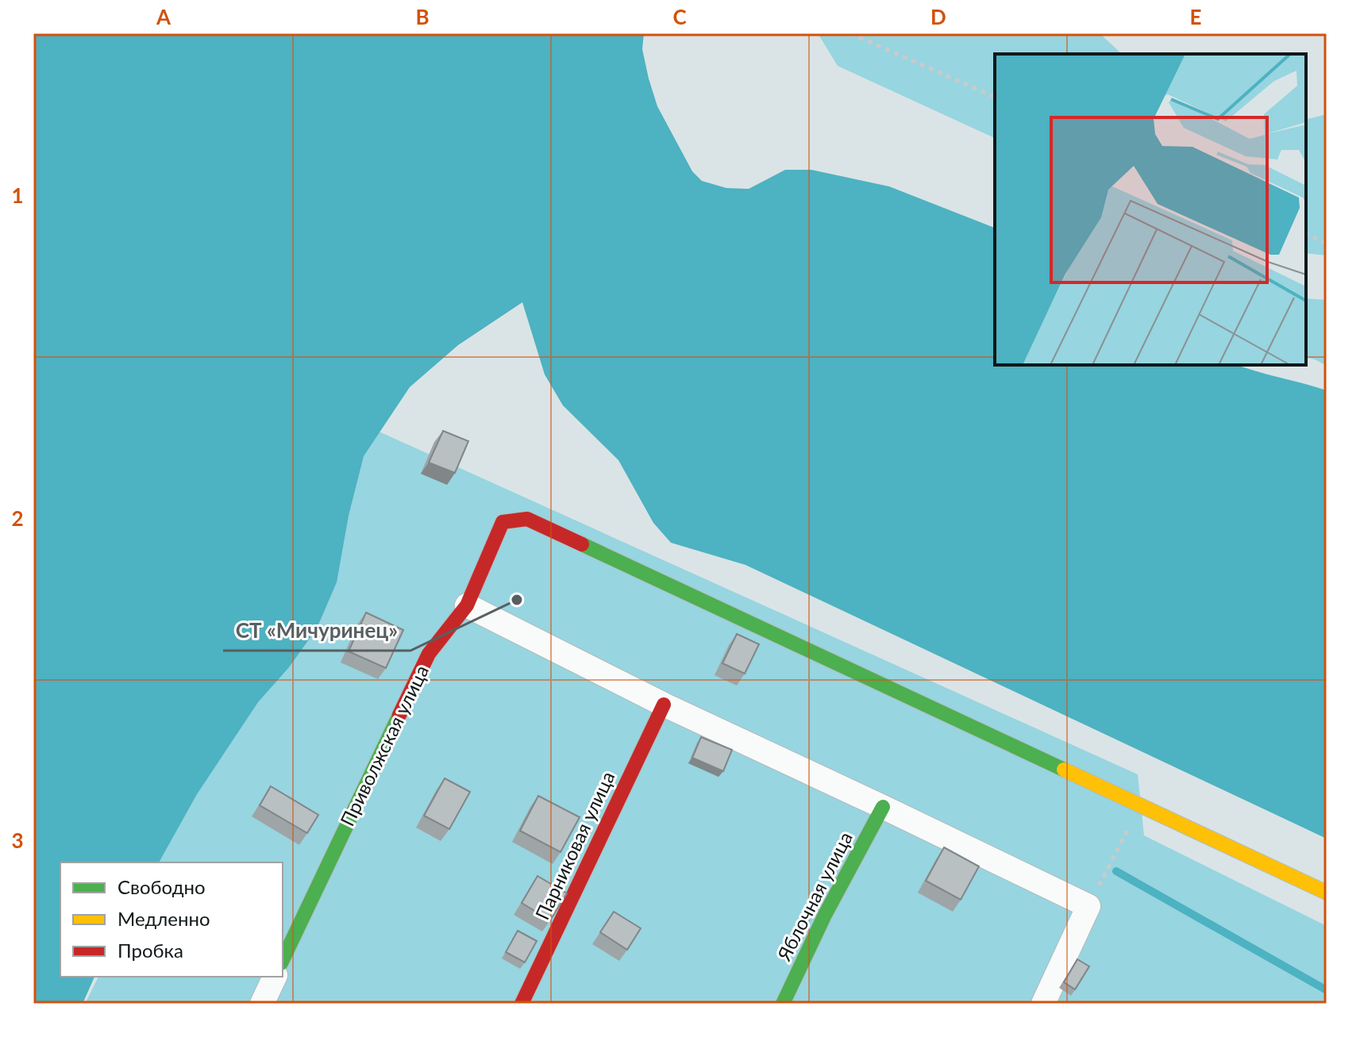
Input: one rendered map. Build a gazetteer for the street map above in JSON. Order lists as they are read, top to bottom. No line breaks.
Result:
{"streets":{"street":["Приволжская улица","Парниковая улица","Яблочная улица"]},"places":["СТ «Мичуринец»"],"legend":["Свободно","Медленно","Пробка"],"grid":{"columns":["A","B","C","D","E"],"rows":["1","2","3"]}}
